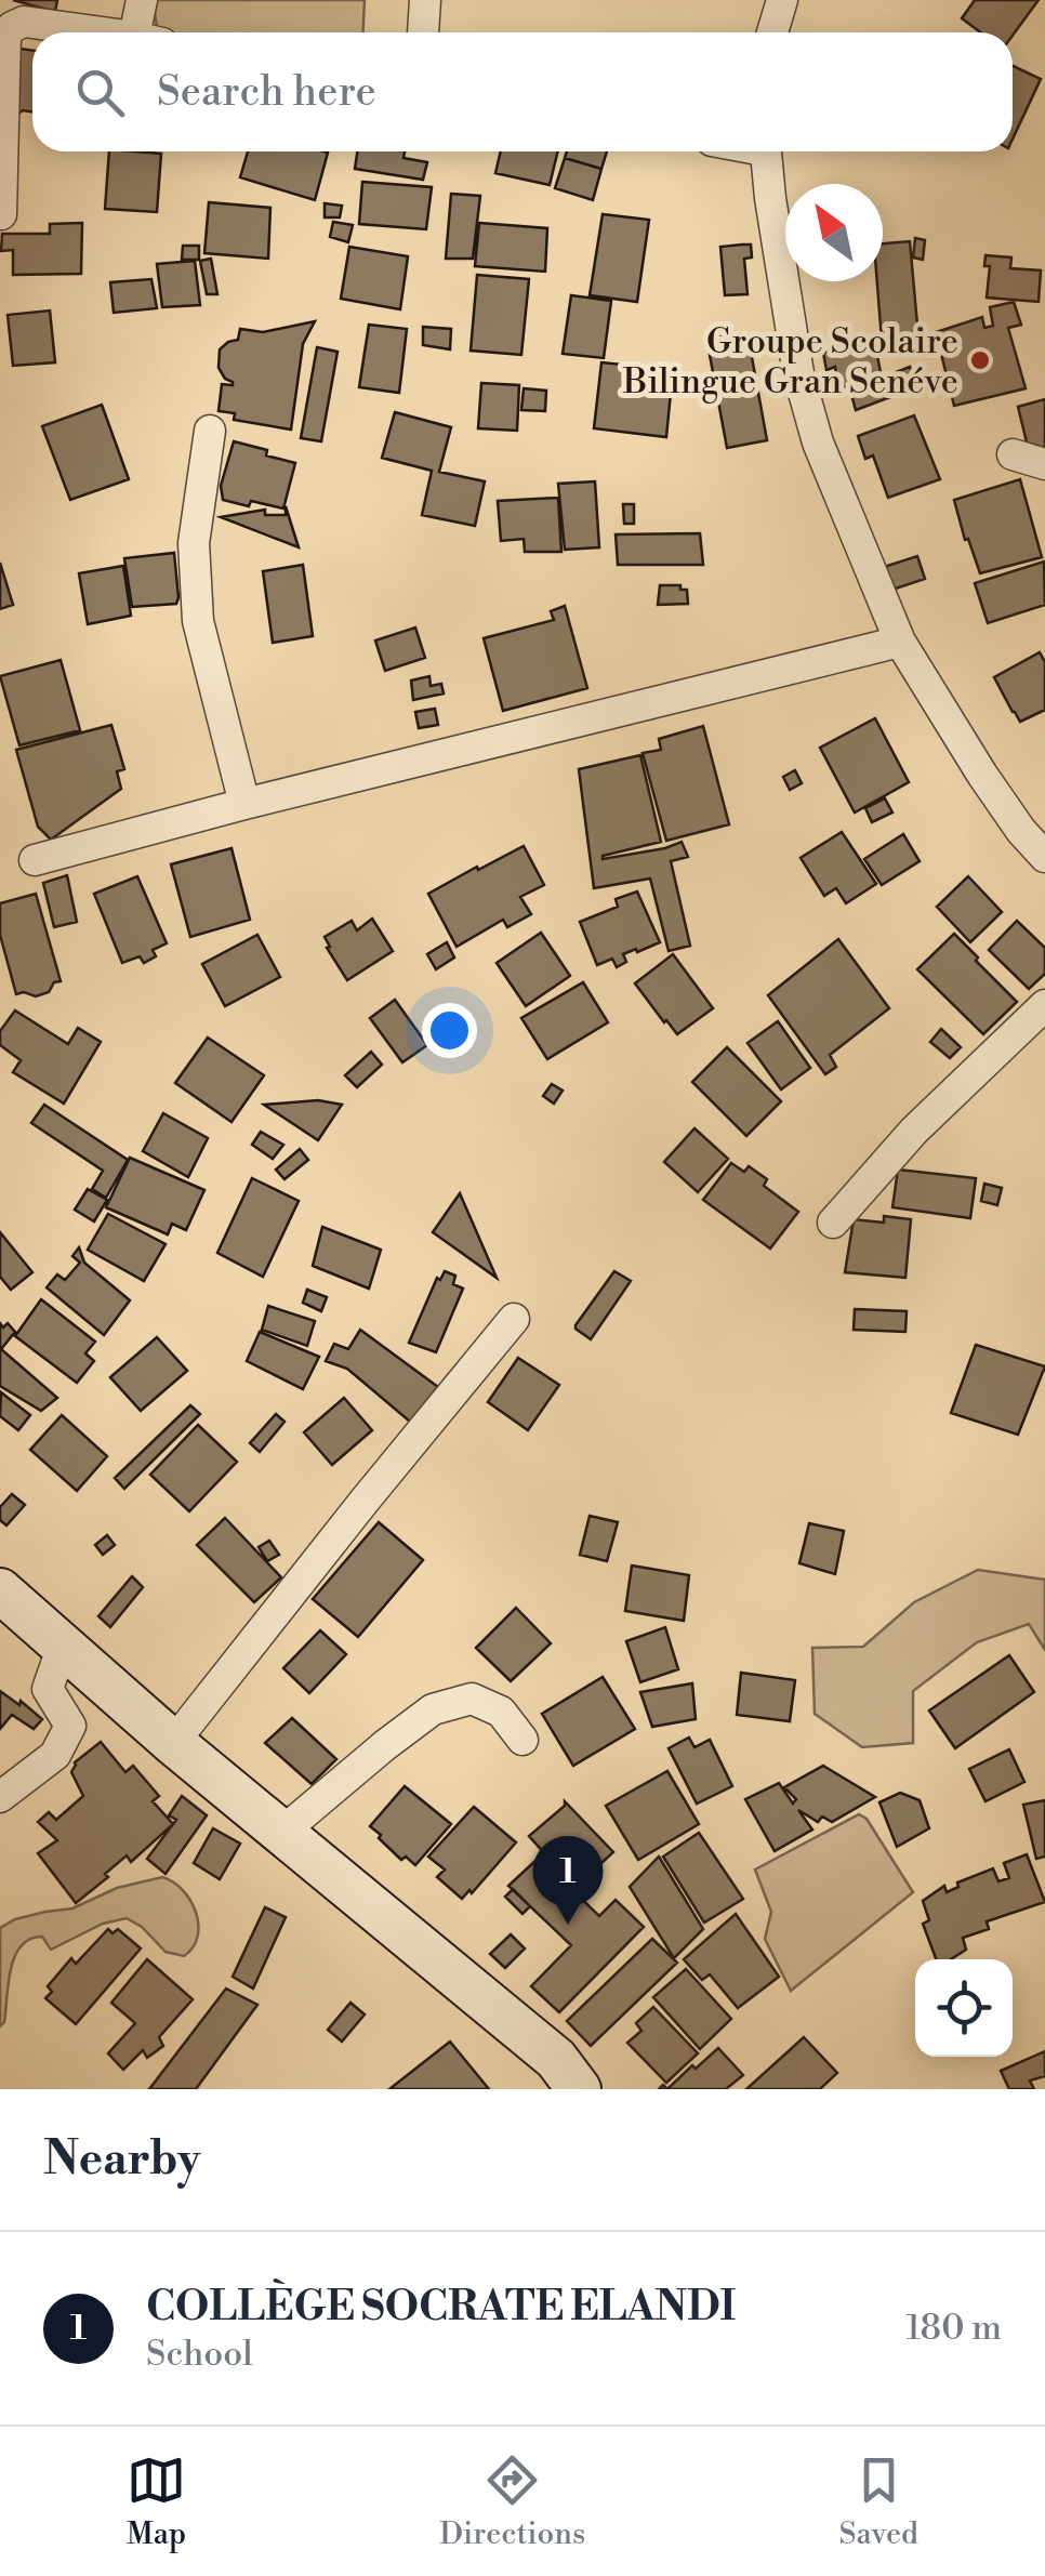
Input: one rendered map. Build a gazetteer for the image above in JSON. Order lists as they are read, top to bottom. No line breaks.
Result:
{"places":["Groupe Scolaire Bilingue Gran Senéve"],"north":"top left","page":{"search":"Search here","pins":"1","heading":"Nearby","list":[{"mark":"1","name":"COLLÈGE SOCRATE ELANDI","note":"School","value":"180 m"}],"nav":["Map","Directions","Saved"]}}
